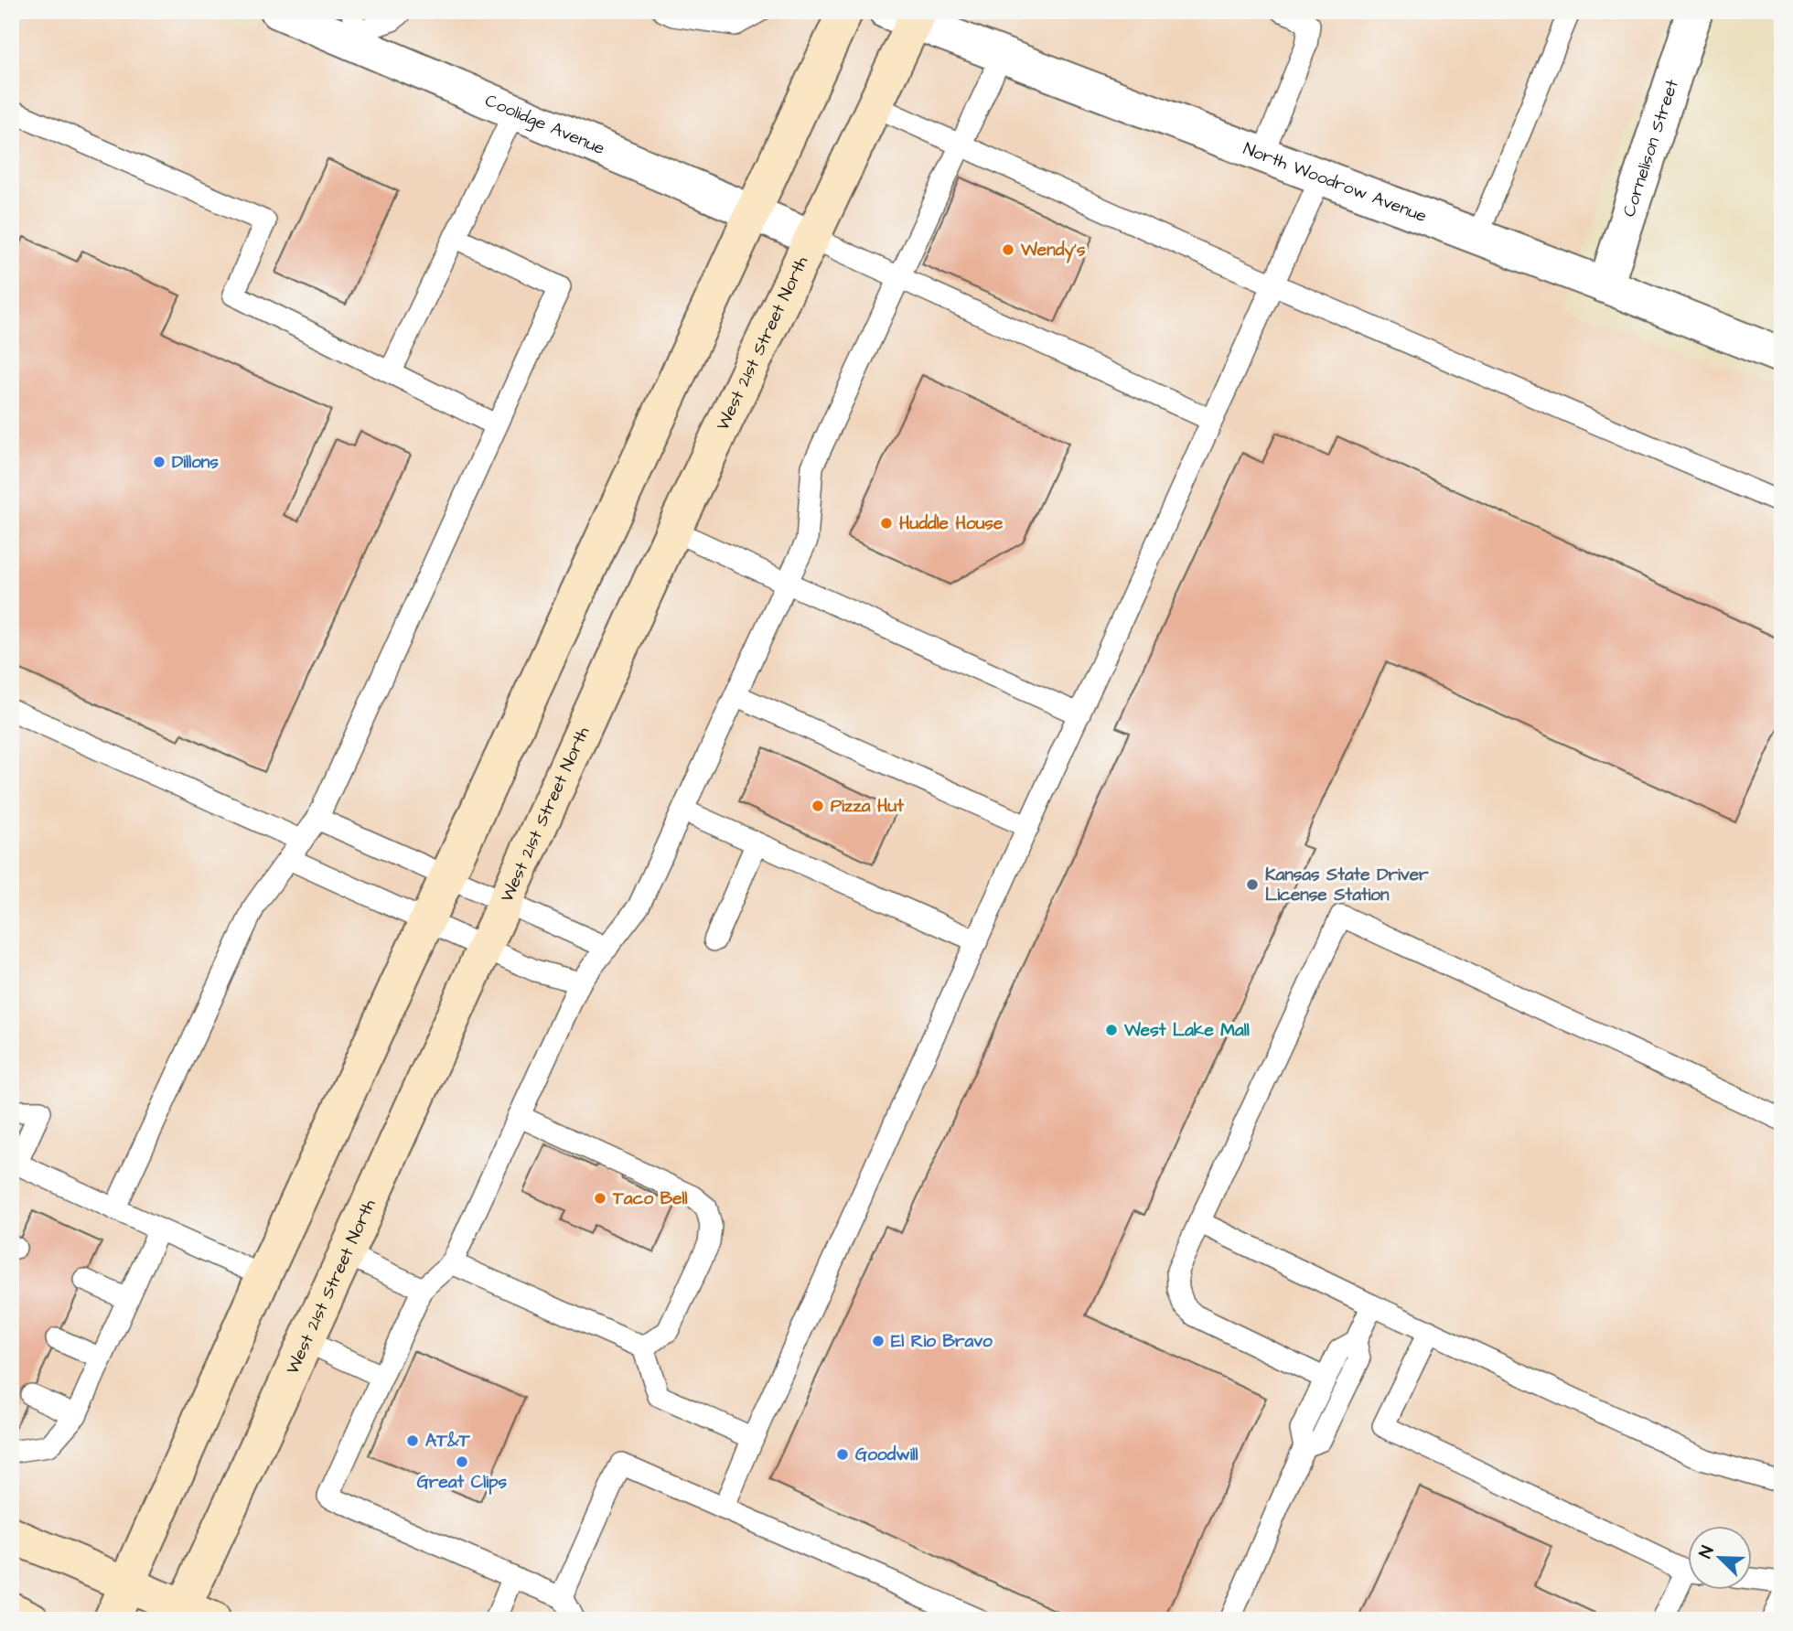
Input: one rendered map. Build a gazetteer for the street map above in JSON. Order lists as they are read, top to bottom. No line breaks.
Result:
{"streets":{"main road":["West 21st Street North"],"street":["Coolidge Avenue","Cornelison Street","North Woodrow Avenue"]},"crossings":[["Coolidge Avenue","West 21st Street North"],["Cornelison Street","North Woodrow Avenue"],["North Woodrow Avenue","West 21st Street North"]],"places":["Wendy's","Dillons","Huddle House","Pizza Hut","Kansas State Driver License Station","West Lake Mall","Taco Bell","El Rio Bravo","AT&T","Goodwill","Great Clips"],"north":"top left"}
